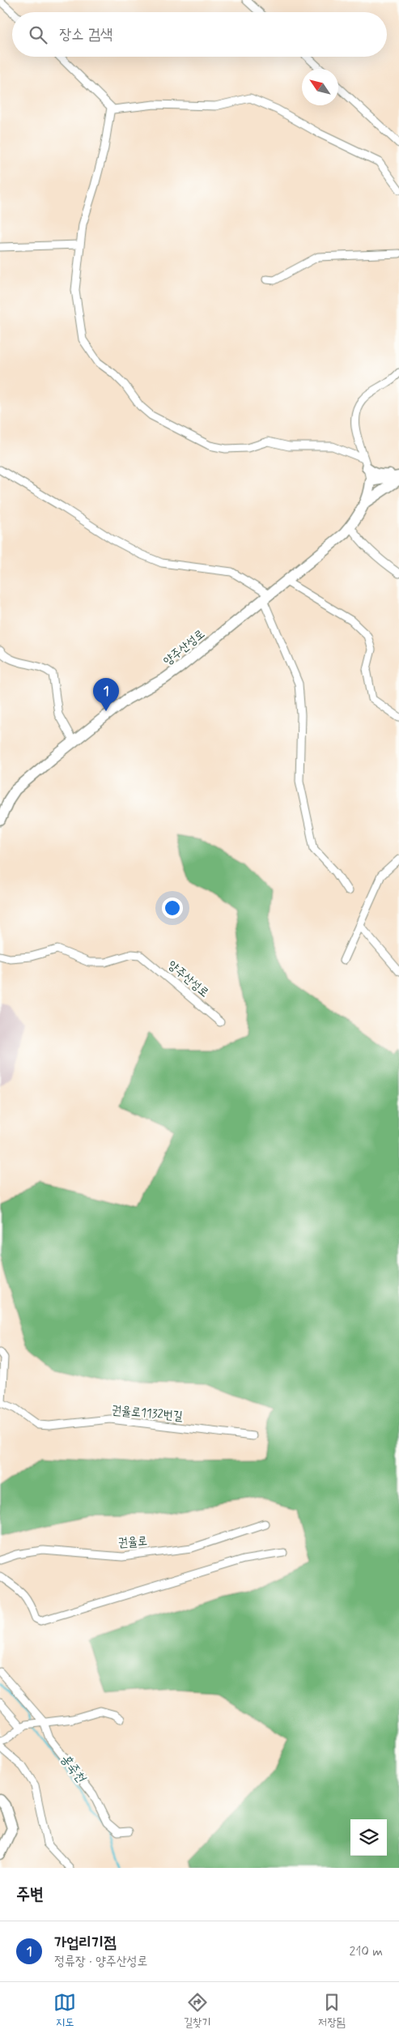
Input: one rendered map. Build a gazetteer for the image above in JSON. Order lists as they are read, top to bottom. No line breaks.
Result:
{"streets":{"street":["양주산성로","권율로1132번길","권율로"]},"water":["홍죽천"],"north":"top left","page":{"search":"장소 검색","pins":"1","heading":"주변","list":[{"mark":"1","name":"가업리기점","note":"정류장 · 양주산성로","value":"210 m"}],"nav":["지도","길찾기","저장됨"]}}
